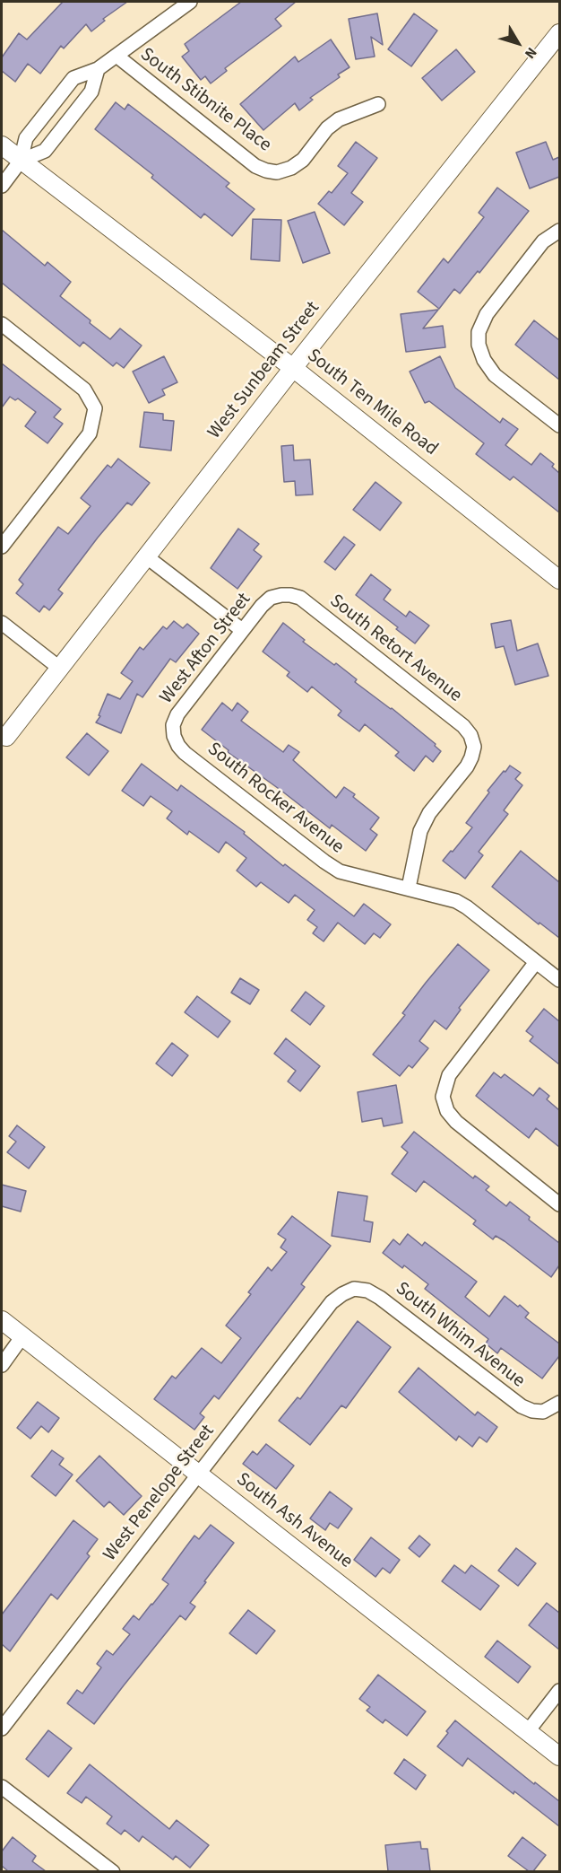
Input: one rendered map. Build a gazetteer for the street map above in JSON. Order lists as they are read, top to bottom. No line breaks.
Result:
{"streets":{"street":["South Stibnite Place","West Sunbeam Street","South Ten Mile Road","West Afton Street","South Retort Avenue","South Rocker Avenue","South Whim Avenue","West Penelope Street","South Ash Avenue"]},"crossings":[["West Sunbeam Street","South Ten Mile Road"],["West Afton Street","South Retort Avenue"],["West Afton Street","South Rocker Avenue"],["South Retort Avenue","South Rocker Avenue"],["South Whim Avenue","West Penelope Street"],["West Penelope Street","South Ash Avenue"]],"north":"bottom right"}
